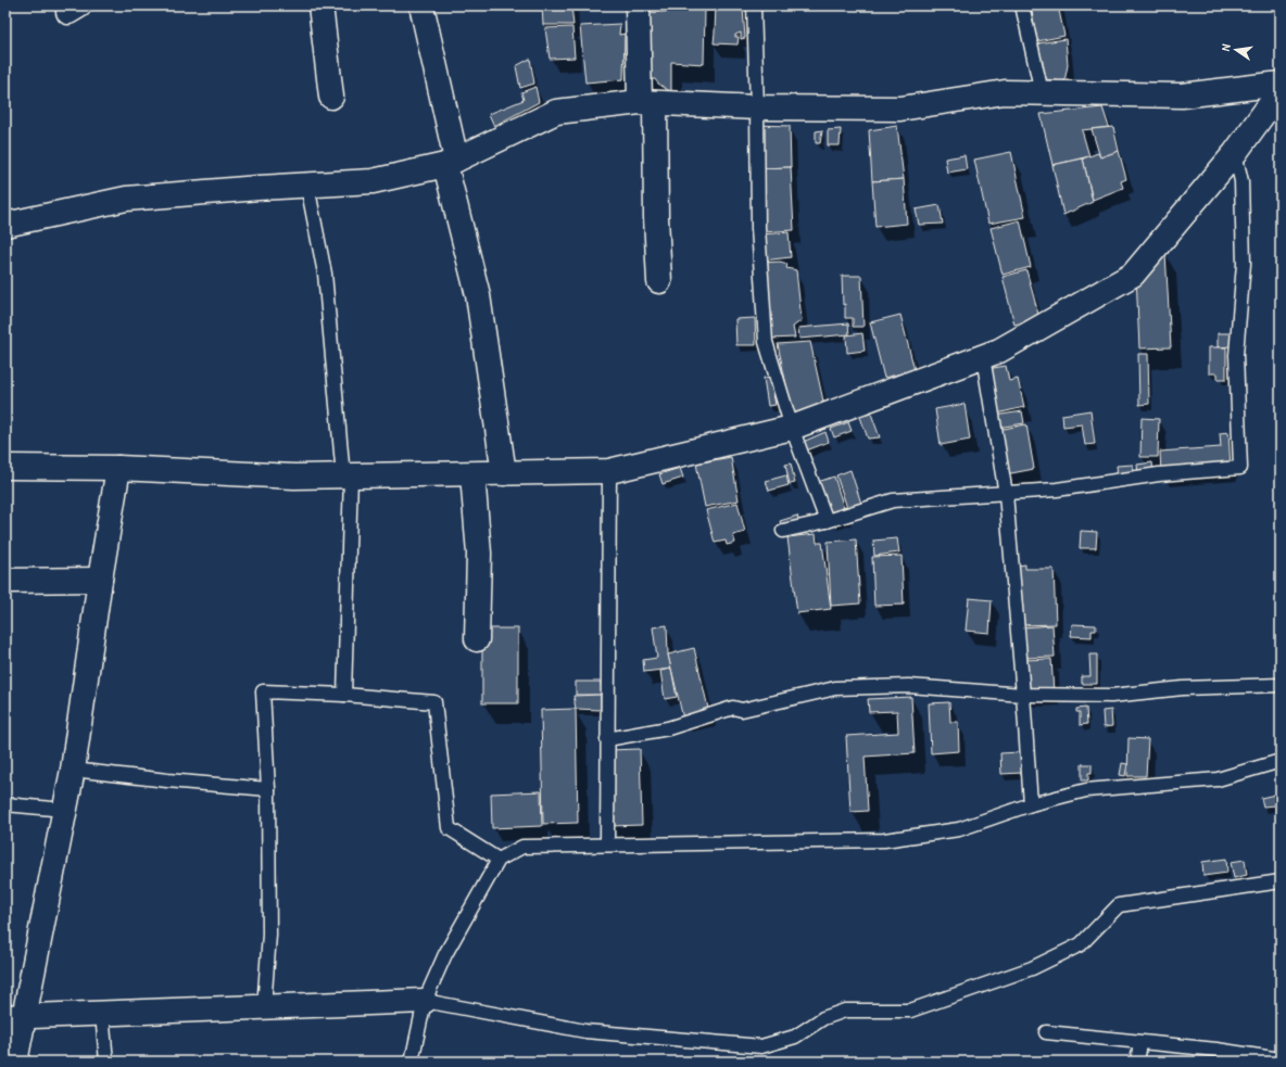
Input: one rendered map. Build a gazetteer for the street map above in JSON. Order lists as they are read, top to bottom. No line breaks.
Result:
{"north":"left"}
